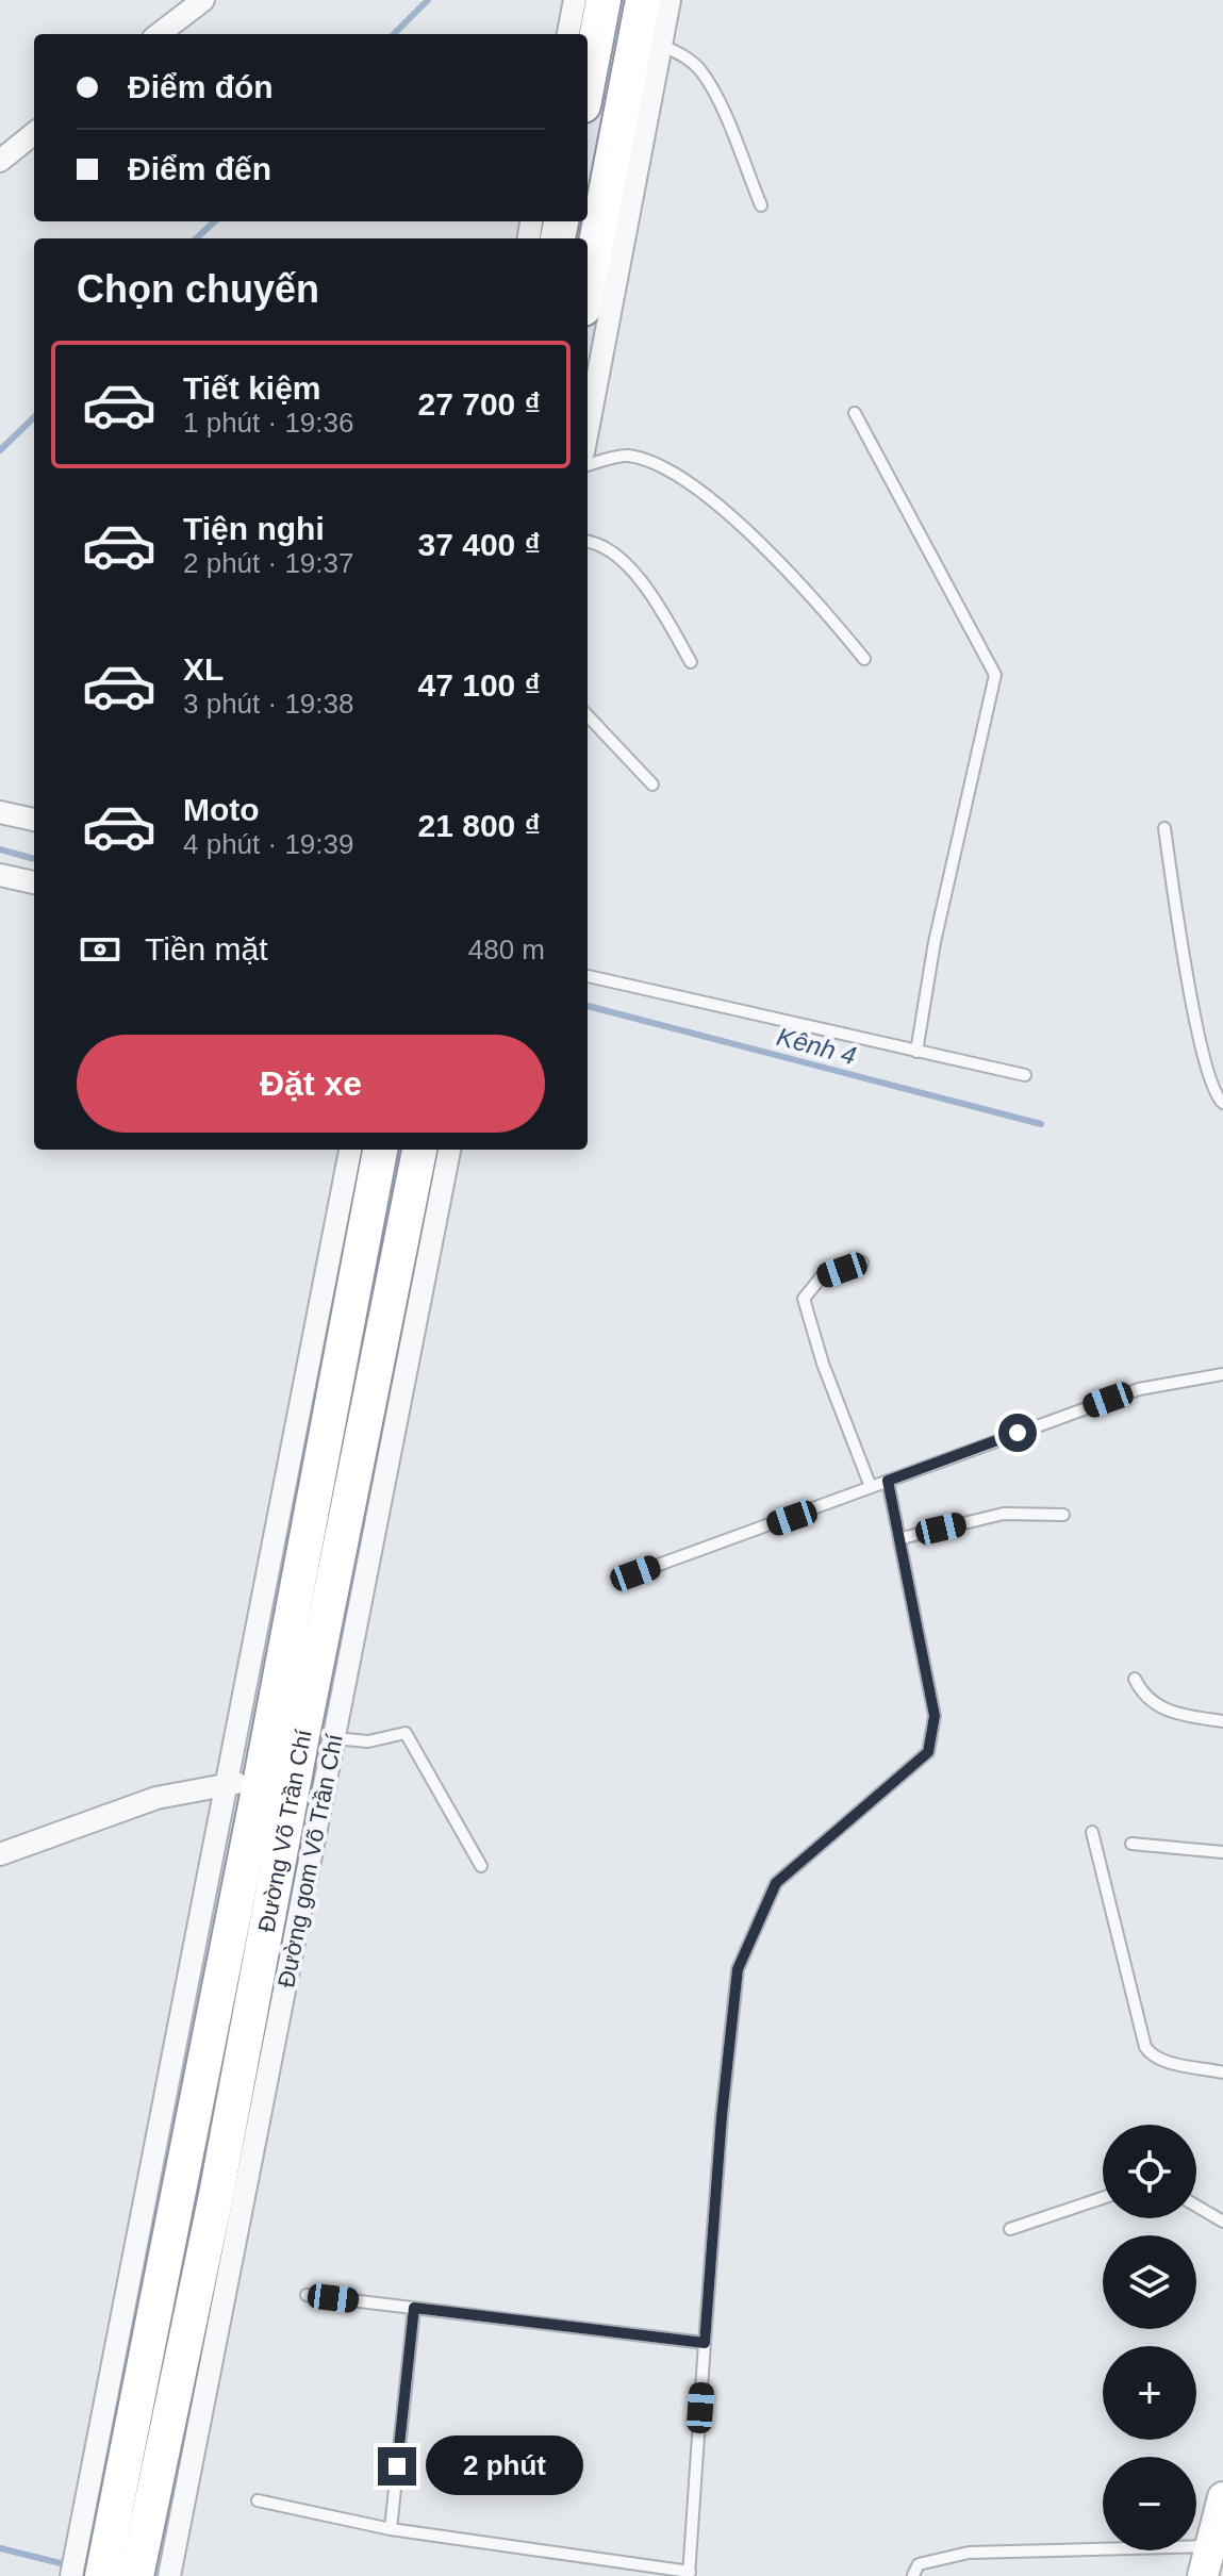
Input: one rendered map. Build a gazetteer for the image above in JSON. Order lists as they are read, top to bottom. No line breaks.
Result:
{"streets":{"highway":["Đường Võ Trần Chí"],"street":["Đường gom Võ Trần Chí"]},"crossings":[["Đường Võ Trần Chí","Đường gom Võ Trần Chí"]],"water":["Kênh 4"],"page":{"banner":["Điểm đón","Điểm đến"],"heading":"Chọn chuyến","list":[{"name":"Tiết kiệm","note":"1 phút · 19:36","value":"27 700 ₫"},{"name":"Tiện nghi","note":"2 phút · 19:37","value":"37 400 ₫"},{"name":"XL","note":"3 phút · 19:38","value":"47 100 ₫"},{"name":"Moto","note":"4 phút · 19:39","value":"21 800 ₫"}],"pay":["Tiền mặt","480 m"],"buttons":"Đặt xe","map_buttons":["+","−"],"bubble":"2 phút"}}
